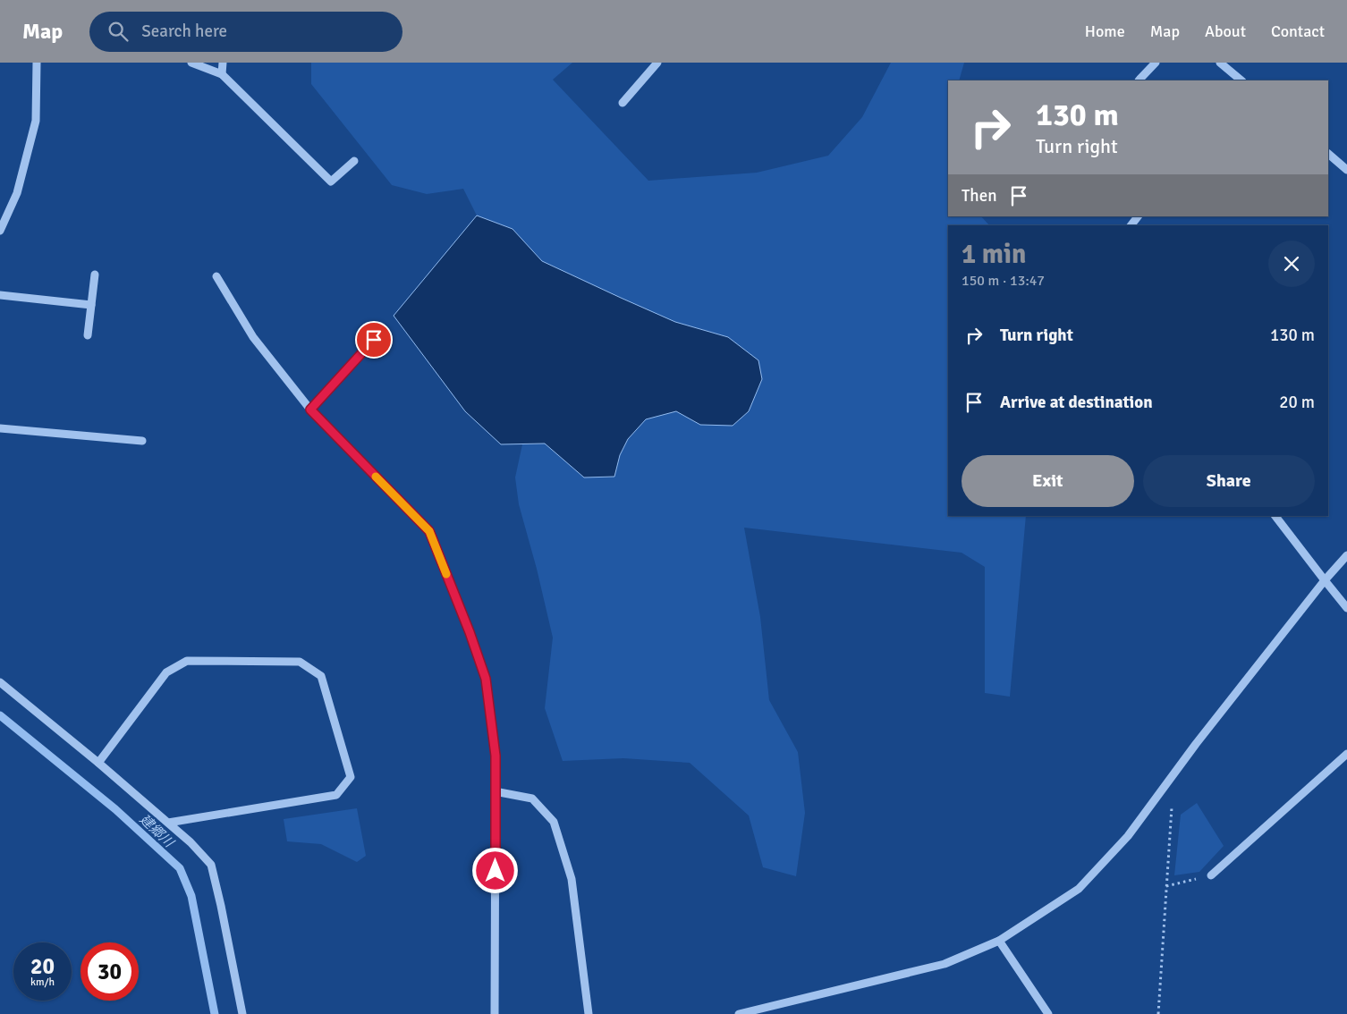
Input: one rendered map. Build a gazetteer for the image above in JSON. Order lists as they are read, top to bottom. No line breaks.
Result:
{"water":["建郷川"],"page":{"header":"Map","search":"Search here","nav":["Home","Map","About","Contact"],"turn":["130 m","Turn right"],"then":"Then","heading":["1 min","150 m · 13:47"],"list":[{"name":"Turn right","value":"130 m"},{"name":"Arrive at destination","value":"20 m"}],"buttons":["Exit","Share"],"speed":"20 km/h","limit":"30"}}
